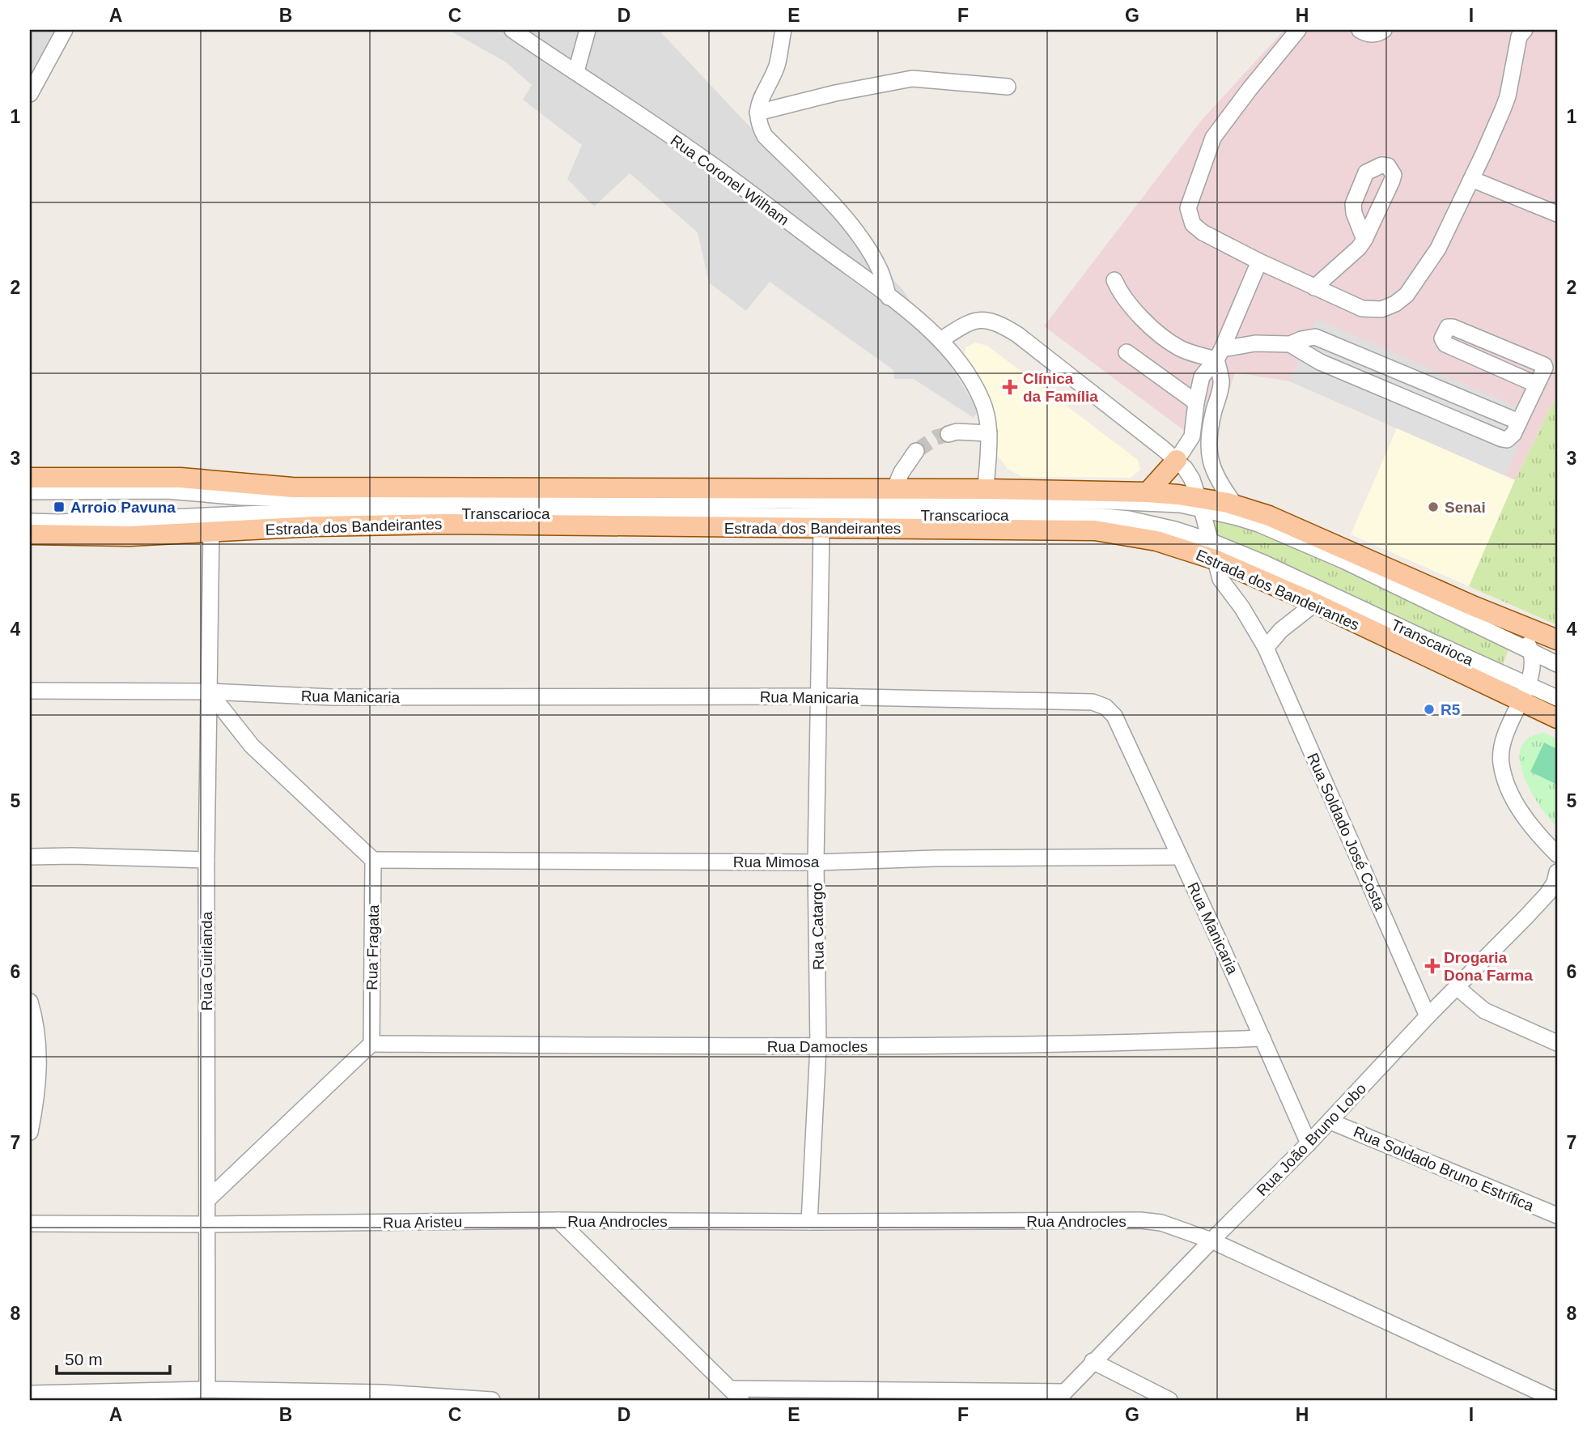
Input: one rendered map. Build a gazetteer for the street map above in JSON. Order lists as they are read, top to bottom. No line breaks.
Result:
{"streets":{"main road":["Estrada dos Bandeirantes"],"street":["Rua Coronel Wilham","Transcarioca","Rua Manicaria","Rua Soldado José Costa","Rua Mimosa","Rua Catargo","Rua Fragata","Rua Guirlanda","Rua Damocles","Rua João Bruno Lobo","Rua Soldado Bruno Estrífica","Rua Androcles","Rua Aristeu"]},"crossings":[["Transcarioca","Estrada dos Bandeirantes"],["Transcarioca","Rua Soldado José Costa"],["Estrada dos Bandeirantes","Rua Soldado José Costa"],["Estrada dos Bandeirantes","Rua Catargo"],["Estrada dos Bandeirantes","Rua Guirlanda"],["Rua Manicaria","Rua Mimosa"],["Rua Manicaria","Rua Catargo"],["Rua Manicaria","Rua Guirlanda"],["Rua Manicaria","Rua Damocles"],["Rua Manicaria","Rua João Bruno Lobo"],["Rua Soldado José Costa","Rua João Bruno Lobo"],["Rua Mimosa","Rua Catargo"],["Rua Mimosa","Rua Fragata"],["Rua Catargo","Rua Damocles"],["Rua Catargo","Rua Androcles"],["Rua Fragata","Rua Damocles"],["Rua Guirlanda","Rua Aristeu"],["Rua João Bruno Lobo","Rua Soldado Bruno Estrífica"],["Rua João Bruno Lobo","Rua Androcles"],["Rua Androcles","Rua Aristeu"]],"places":{"health":["Clínica da Família","Drogaria Dona Farma"],"transit":["Arroio Pavuna"],"other":["Senai","R5"]},"scale_bar":"50 m","grid":{"columns":["A","B","C","D","E","F","G","H","I"],"rows":["1","2","3","4","5","6","7","8"]}}
